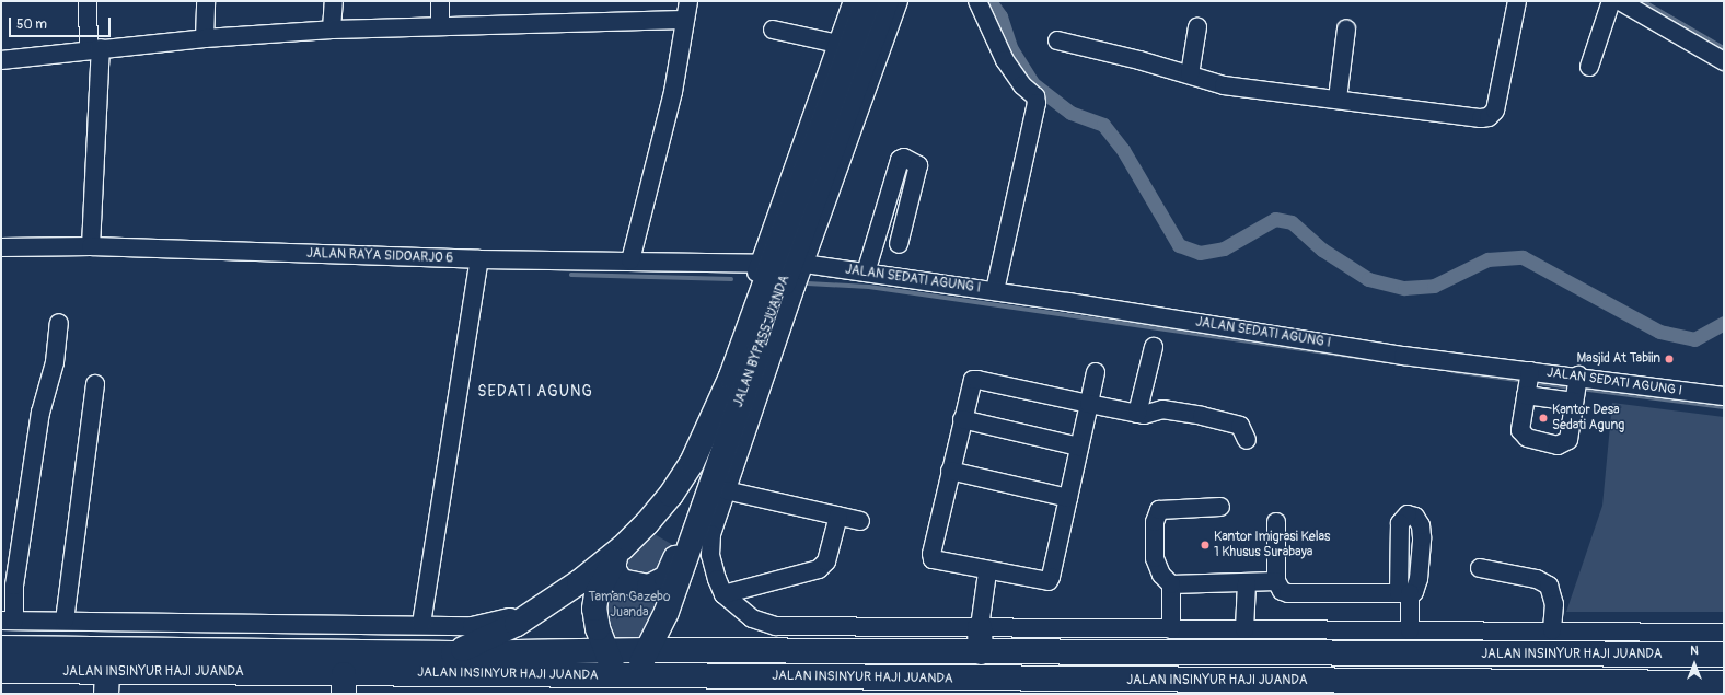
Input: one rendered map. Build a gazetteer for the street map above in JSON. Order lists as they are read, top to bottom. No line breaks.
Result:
{"streets":{"highway":["JALAN BYPASS JUANDA","JALAN INSINYUR HAJI JUANDA"],"street":["JALAN RAYA SIDOARJO 6","JALAN SEDATI AGUNG I"]},"crossings":[["JALAN RAYA SIDOARJO 6","JALAN SEDATI AGUNG I"],["JALAN RAYA SIDOARJO 6","JALAN BYPASS JUANDA"],["JALAN SEDATI AGUNG I","JALAN BYPASS JUANDA"],["JALAN BYPASS JUANDA","JALAN INSINYUR HAJI JUANDA"]],"districts":["SEDATI AGUNG"],"parks":["Taman Gazebo Juanda"],"places":["Masjid At Tabiin","Kantor Desa Sedati Agung","Kantor Imigrasi Kelas 1 Khusus Surabaya"],"scale_bar":"50 m","north":"top"}
